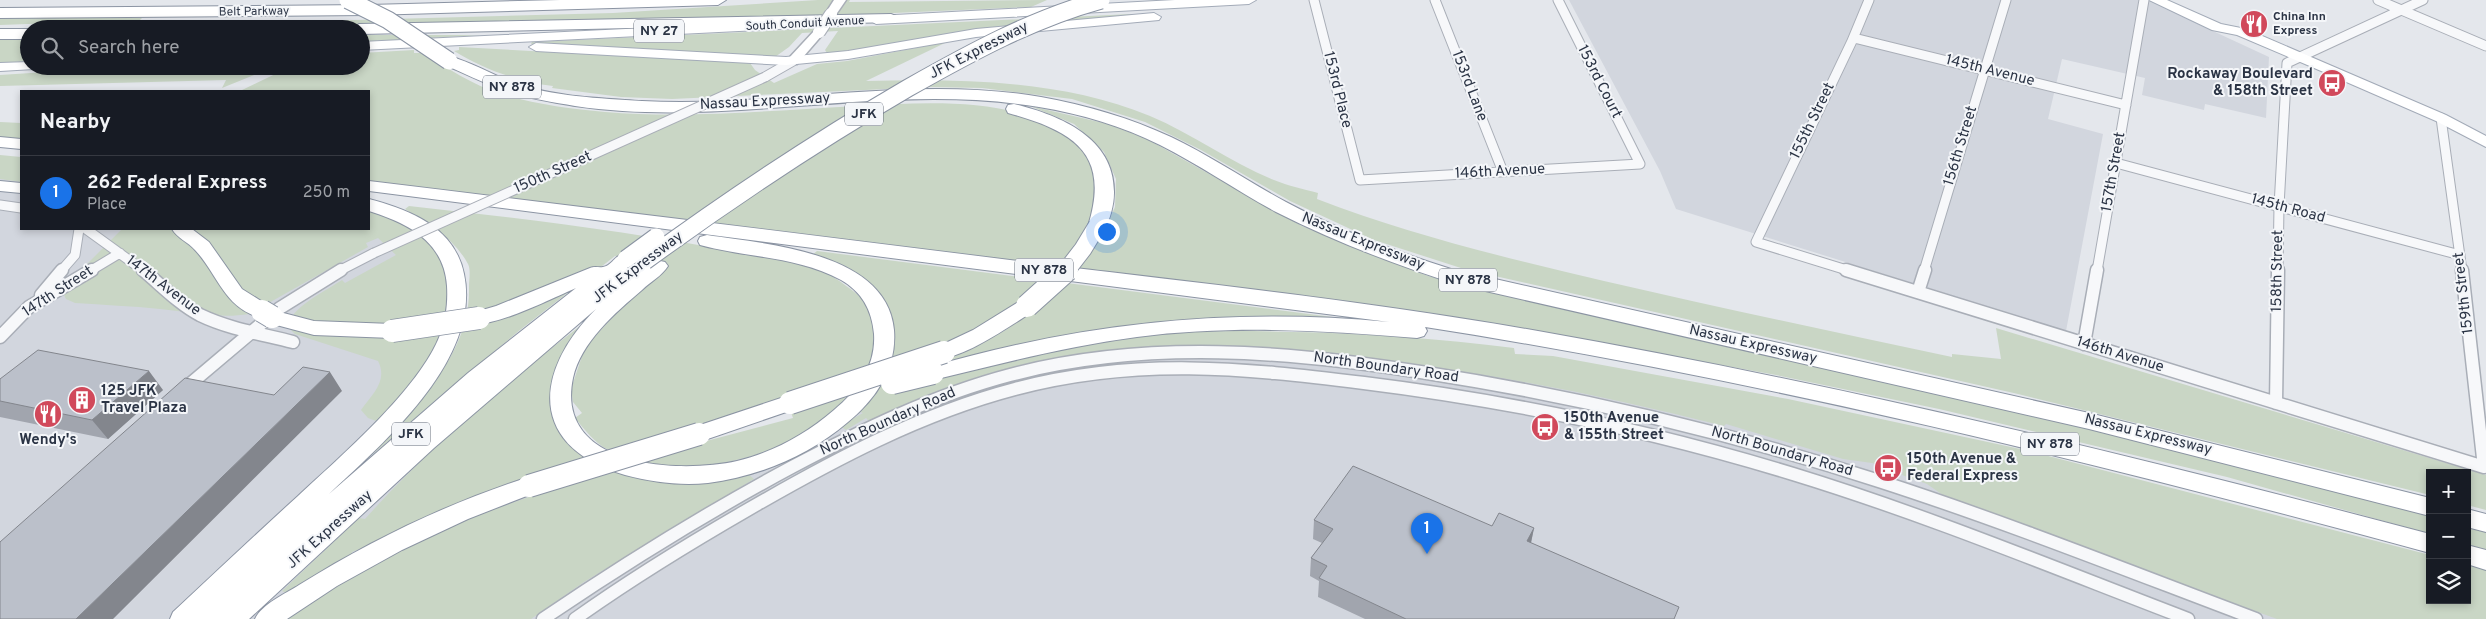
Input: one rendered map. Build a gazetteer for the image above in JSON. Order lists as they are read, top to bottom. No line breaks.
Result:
{"streets":{"highway":["Belt Parkway","JFK Expressway","NY 878","Nassau Expressway","JFK"],"main road":["South Conduit Avenue","NY 27","150th Street"],"street":["145th Avenue","153rd Court","153rd Lane","153rd Place","155th Street","156th Street","146th Avenue","157th Street","145th Road","158th Street","147th Avenue","147th Street","159th Street","North Boundary Road"]},"crossings":[["145th Avenue","155th Street"],["145th Avenue","156th Street"],["145th Avenue","157th Street"],["153rd Court","146th Avenue"],["153rd Lane","146th Avenue"],["153rd Place","146th Avenue"],["155th Street","146th Avenue"],["156th Street","146th Avenue"],["146th Avenue","157th Street"],["146th Avenue","158th Street"],["146th Avenue","159th Street"],["157th Street","145th Road"],["150th Street","147th Avenue"],["145th Road","158th Street"],["145th Road","159th Street"],["147th Avenue","147th Street"]],"places":{"restaurant":["China Inn Express","Wendy's"],"bus stop":["Rockaway Boulevard & 158th Street","150th Avenue & 155th Street","150th Avenue & Federal Express"],"building":["125 JFK Travel Plaza"]},"page":{"search":"Search here","heading":"Nearby","list":[{"mark":"1","name":"262 Federal Express","note":"Place","value":"250 m"}],"map_buttons":["+","−"],"pins":"1"}}
